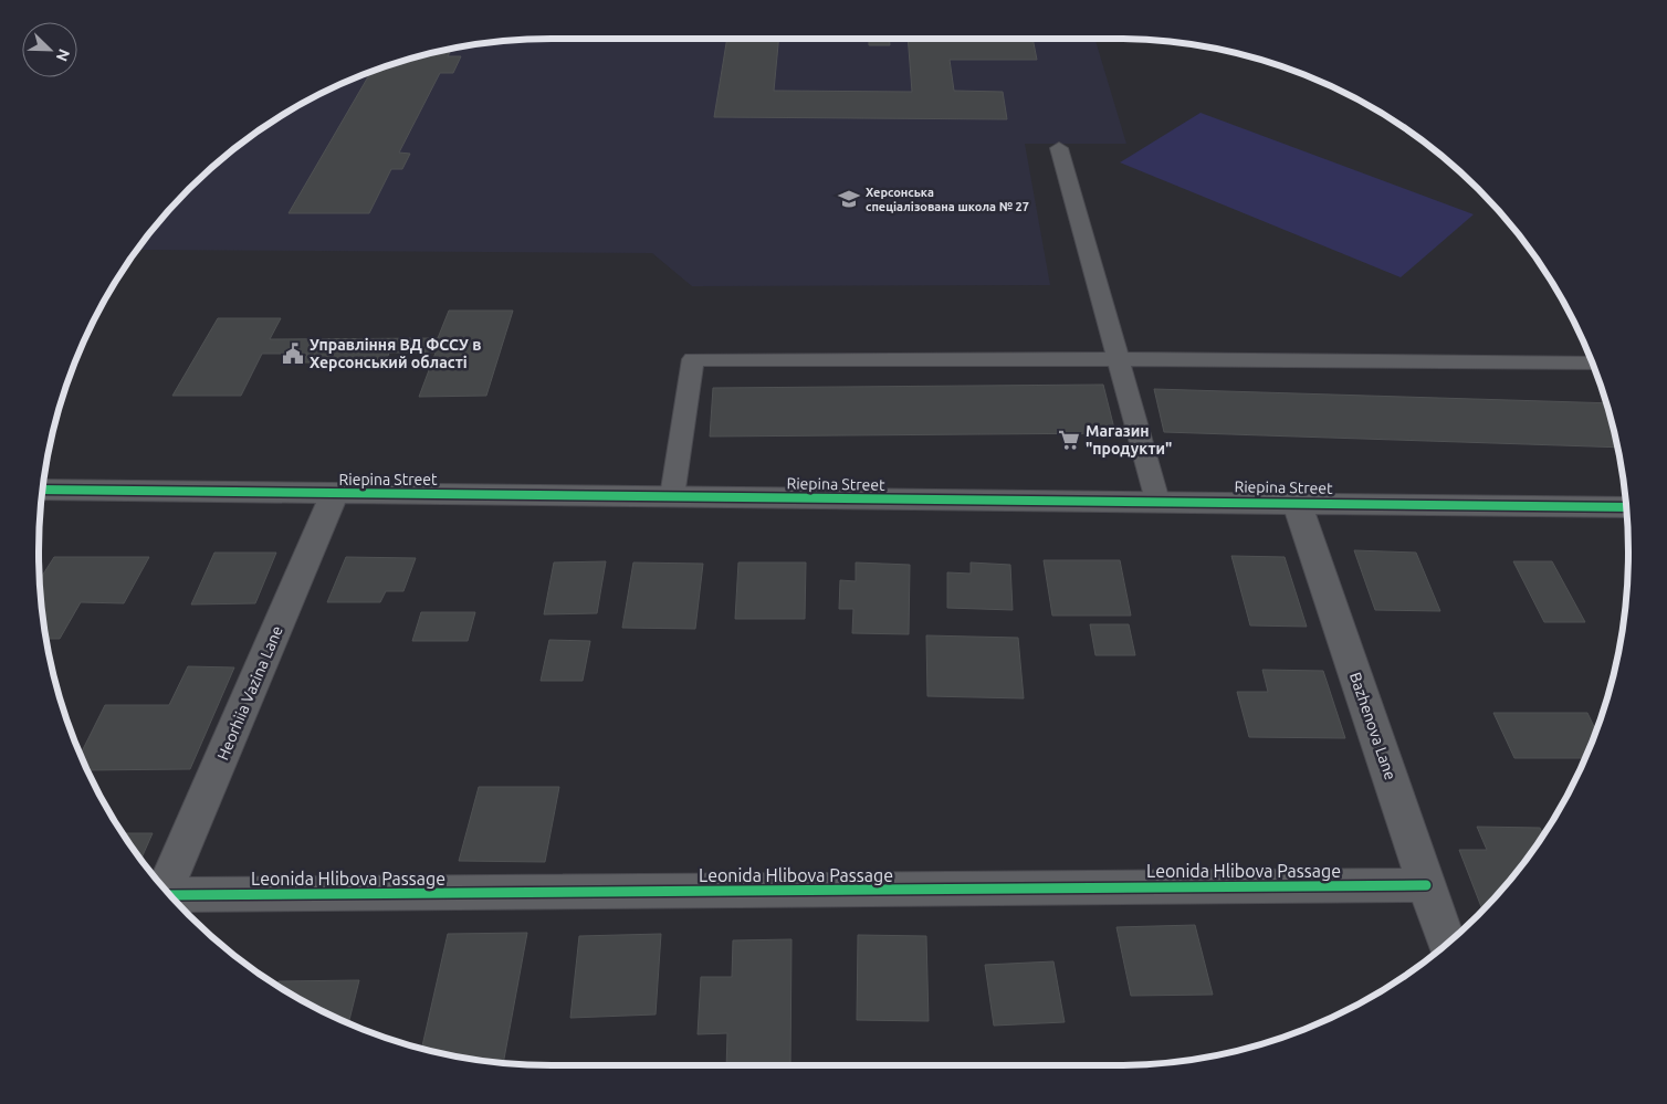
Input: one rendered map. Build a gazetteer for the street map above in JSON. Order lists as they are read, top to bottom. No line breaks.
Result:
{"streets":{"street":["Riepina Street","Heorhiia Vazina Lane","Bazhenova Lane","Leonida Hlibova Passage"]},"crossings":[["Riepina Street","Heorhiia Vazina Lane"],["Riepina Street","Bazhenova Lane"],["Bazhenova Lane","Leonida Hlibova Passage"]],"places":{"school or university":["Херсонська спеціалізована школа № 27"],"public building":["Управління ВД ФССУ в Херсонський області"],"supermarket":["Магазин \"продукти\""]},"north":"bottom right"}
